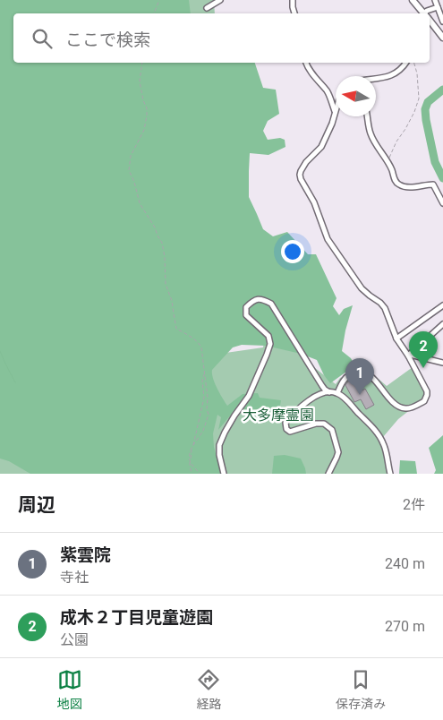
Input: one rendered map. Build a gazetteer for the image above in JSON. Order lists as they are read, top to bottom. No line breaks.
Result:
{"parks":["大多摩霊園"],"north":"left","page":{"search":"ここで検索","pins":["2","1"],"heading":["周辺","2件"],"list":[{"mark":"1","name":"紫雲院","note":"寺社","value":"240 m"},{"mark":"2","name":"成木２丁目児童遊園","note":"公園","value":"270 m"}],"nav":["地図","経路","保存済み"]}}
